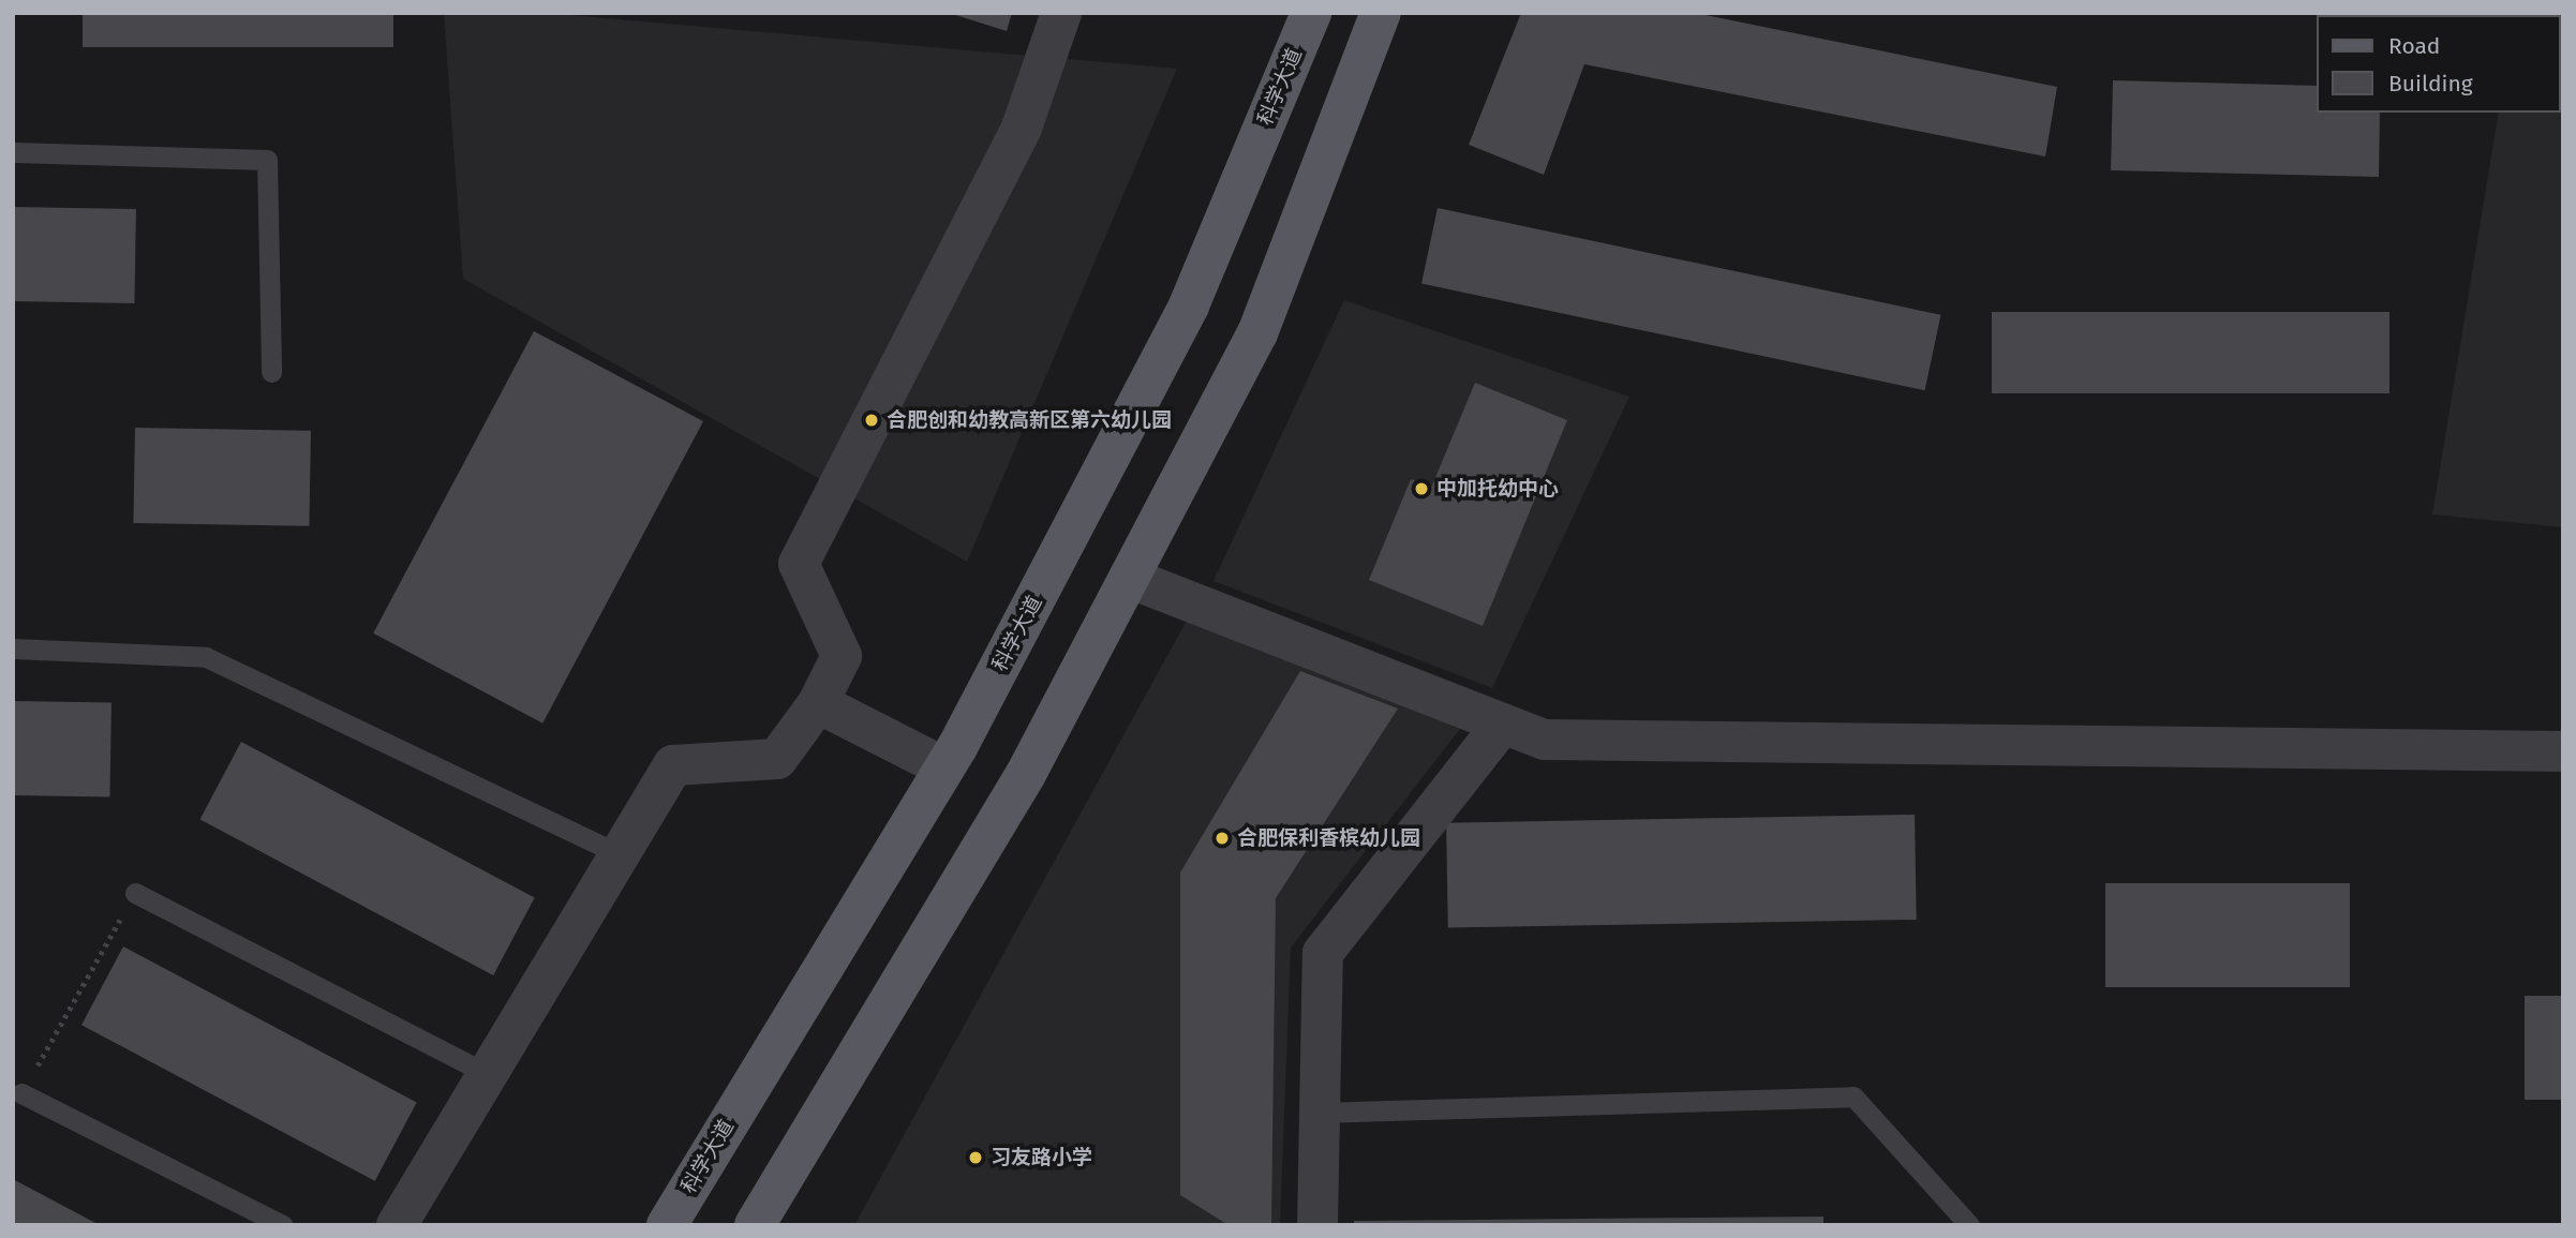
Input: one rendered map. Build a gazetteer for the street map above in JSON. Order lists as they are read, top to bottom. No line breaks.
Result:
{"streets":{"main road":["科学大道"]},"places":["合肥创和幼教高新区第六幼儿园","中加托幼中心","合肥保利香槟幼儿园","习友路小学"],"legend":["Road","Building"]}
